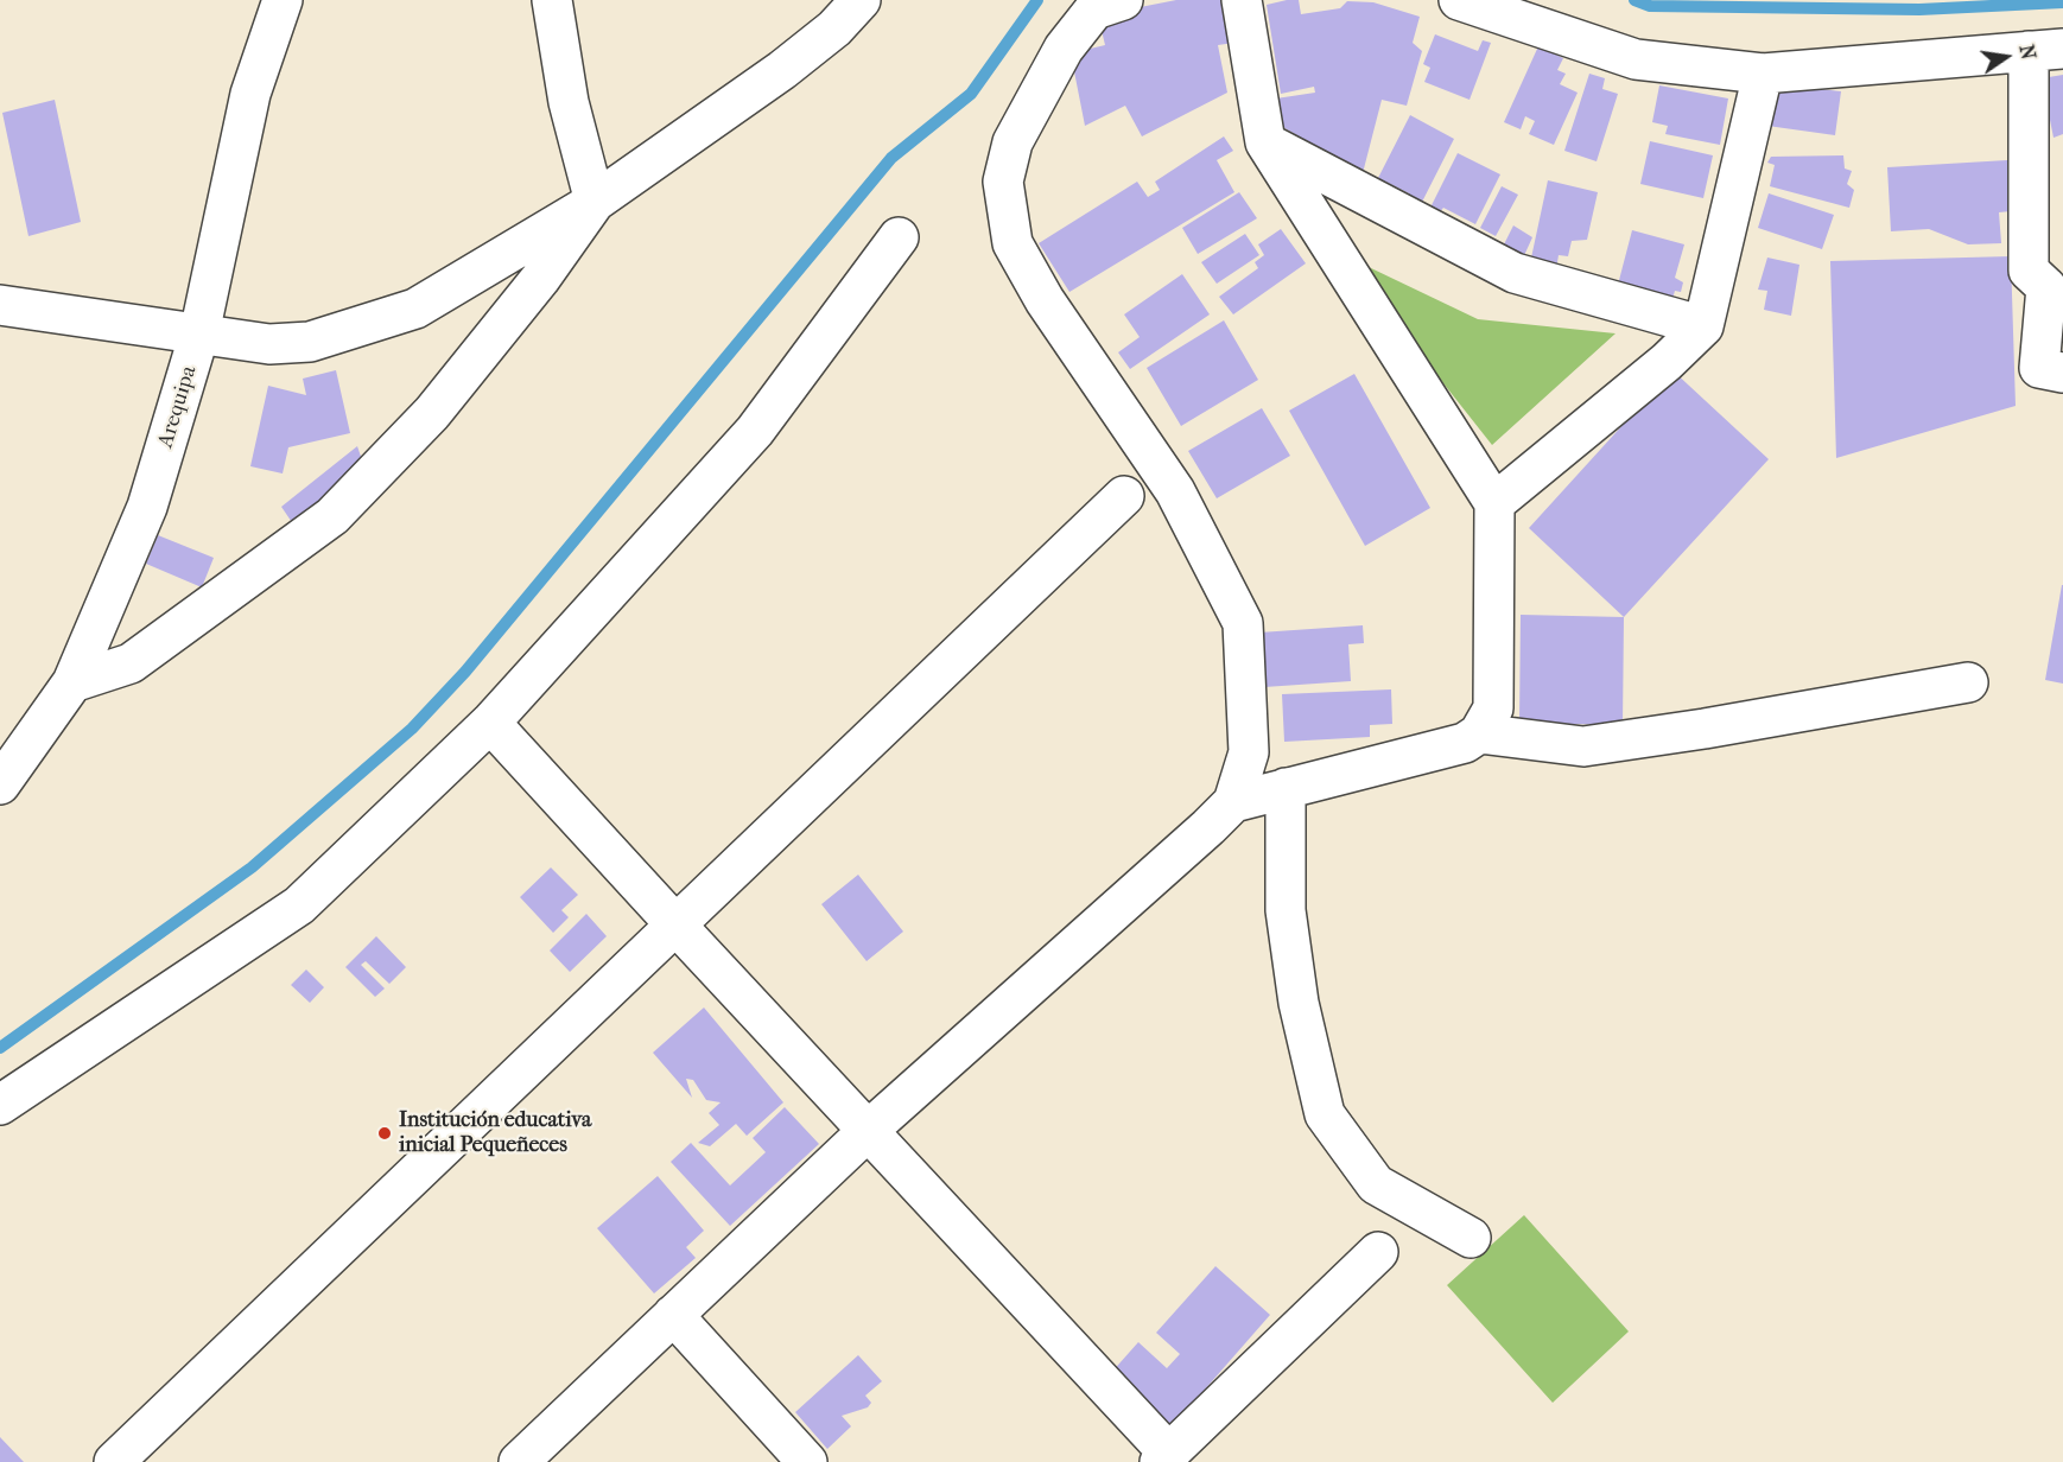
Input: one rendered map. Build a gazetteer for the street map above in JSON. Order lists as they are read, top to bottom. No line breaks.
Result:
{"streets":{"street":["Arequipa"]},"places":["Institución educativa inicial Pequeñeces"],"north":"right"}
